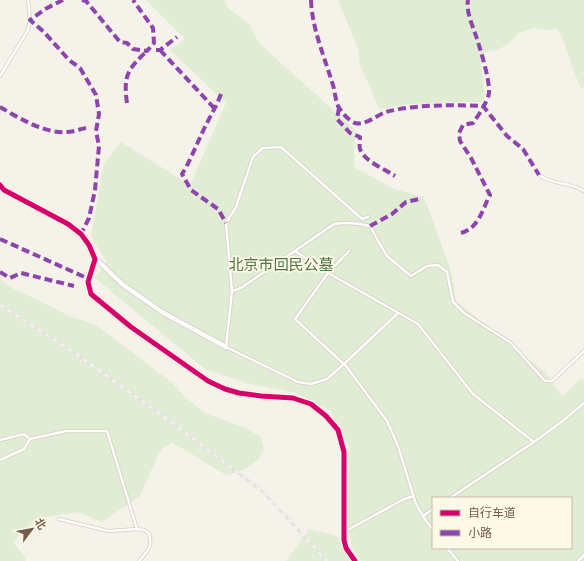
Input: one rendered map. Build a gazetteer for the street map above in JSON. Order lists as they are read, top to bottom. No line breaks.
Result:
{"parks":["北京市回民公墓"],"legend":["自行车道","小路"],"north":"top right"}
